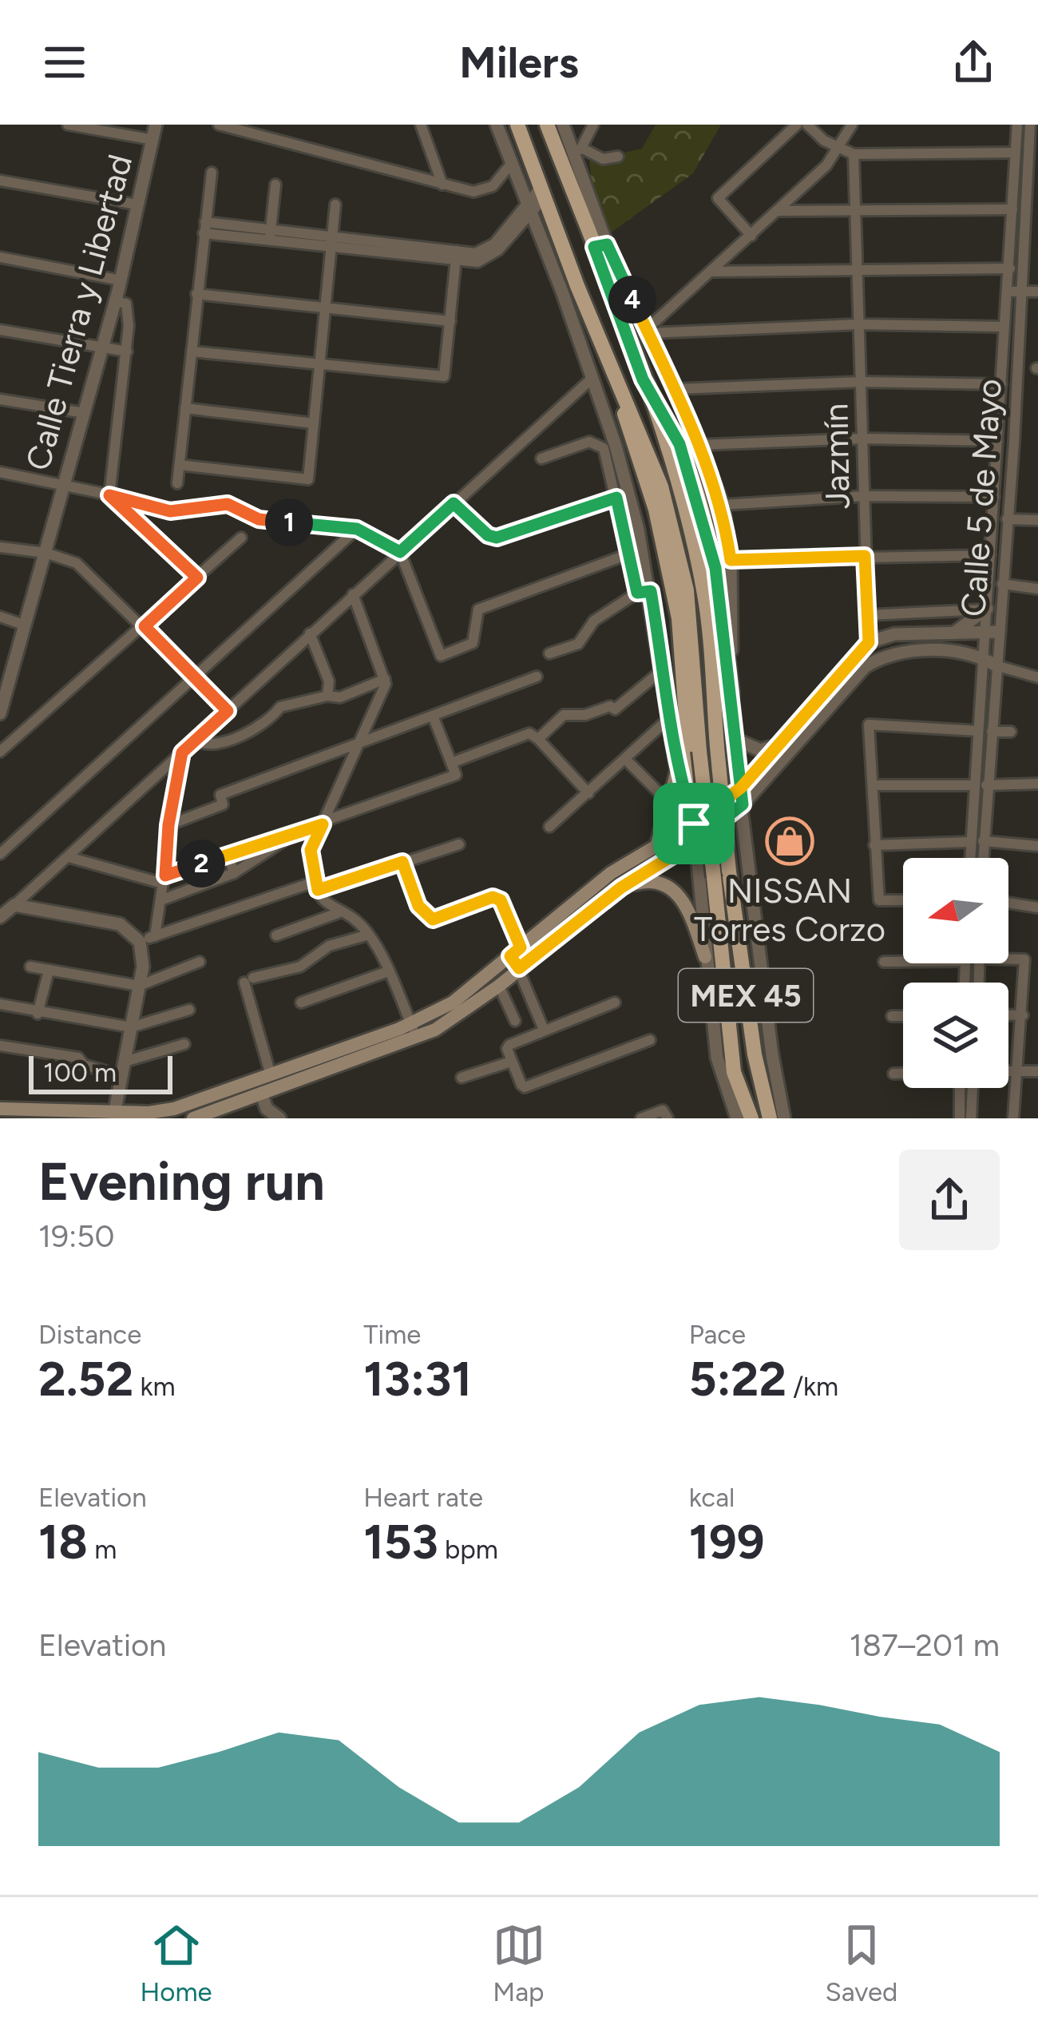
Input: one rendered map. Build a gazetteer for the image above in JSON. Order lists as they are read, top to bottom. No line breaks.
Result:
{"streets":{"main road":["MEX 45"],"street":["Calle Tierra y Libertad","Jazmín","Calle 5 de Mayo"]},"places":{"shop":["NISSAN Torres Corzo"]},"scale_bar":"100 m","north":"left","page":{"header":"Milers","pins":["4","1","2"],"scale":"100 m","heading":["Evening run","19:50"],"stats":[["Distance","2.52 km"],["Time","13:31"],["Pace","5:22 /km"],["Elevation","18 m"],["Heart rate","153 bpm"],["kcal","199"]],"chart":["Elevation","187–201 m"],"tabs":["Home","Map","Saved"]}}
